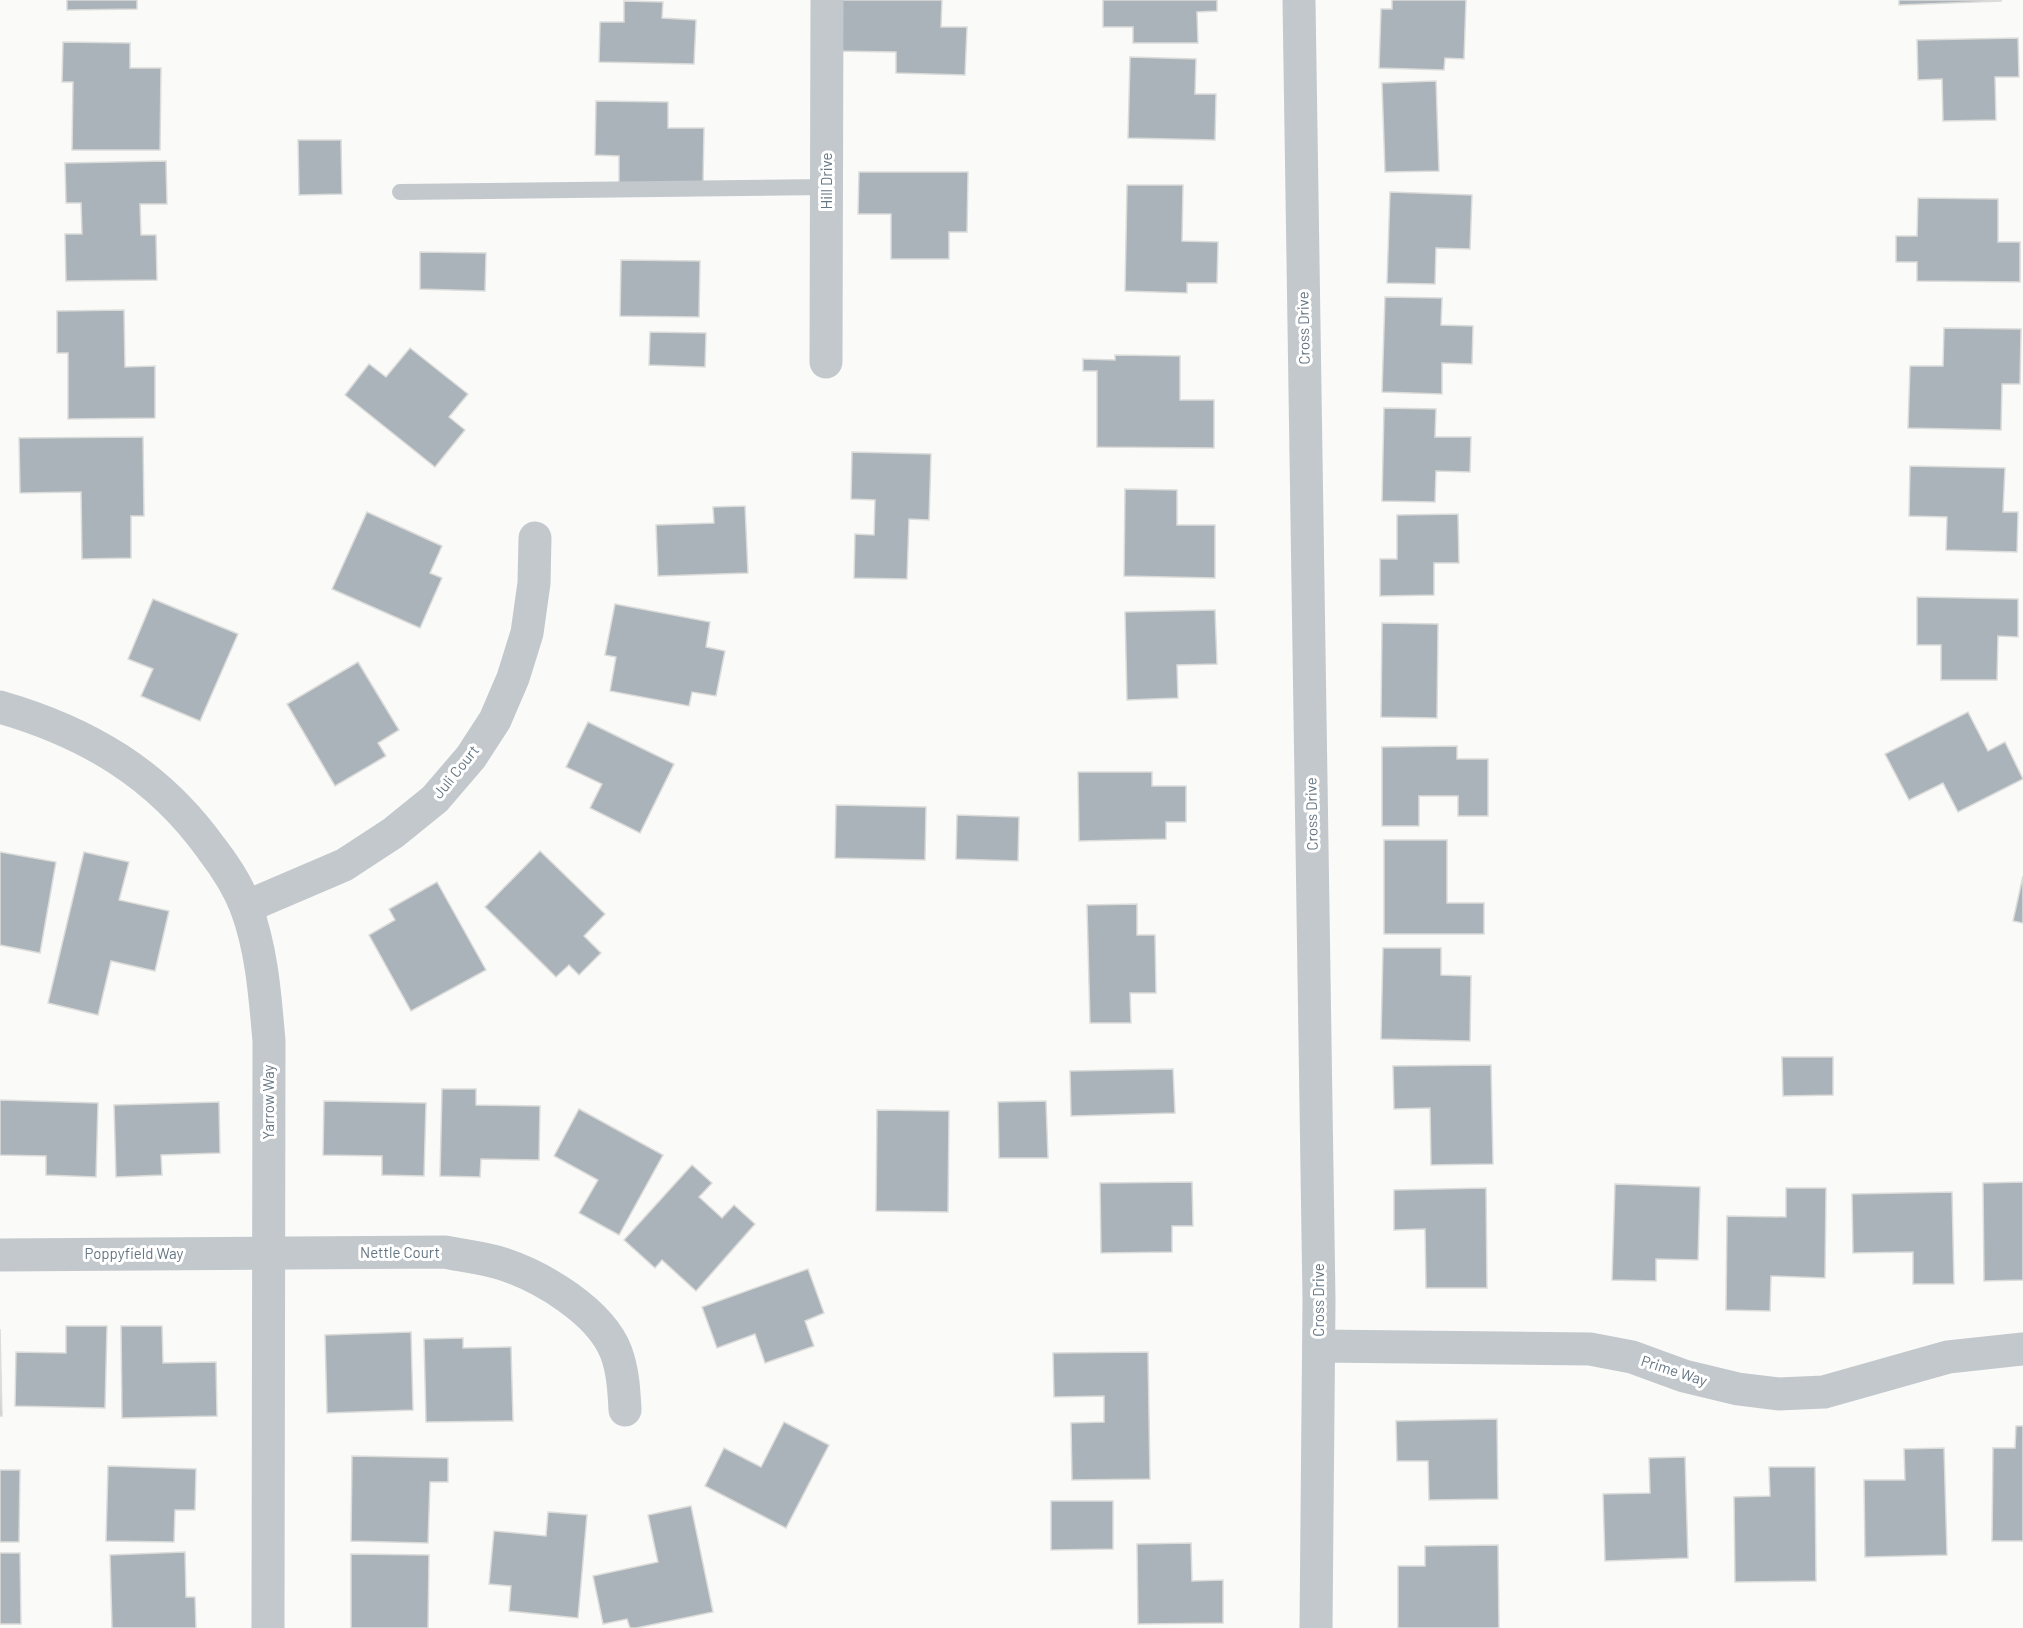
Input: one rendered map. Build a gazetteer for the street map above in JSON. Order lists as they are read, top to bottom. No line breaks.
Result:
{"streets":{"street":["Hill Drive","Cross Drive","Juli Court","Yarrow Way","Nettle Court","Poppyfield Way","Prime Way"]},"crossings":[["Cross Drive","Prime Way"],["Juli Court","Yarrow Way"],["Yarrow Way","Nettle Court"],["Yarrow Way","Poppyfield Way"],["Nettle Court","Poppyfield Way"]]}
